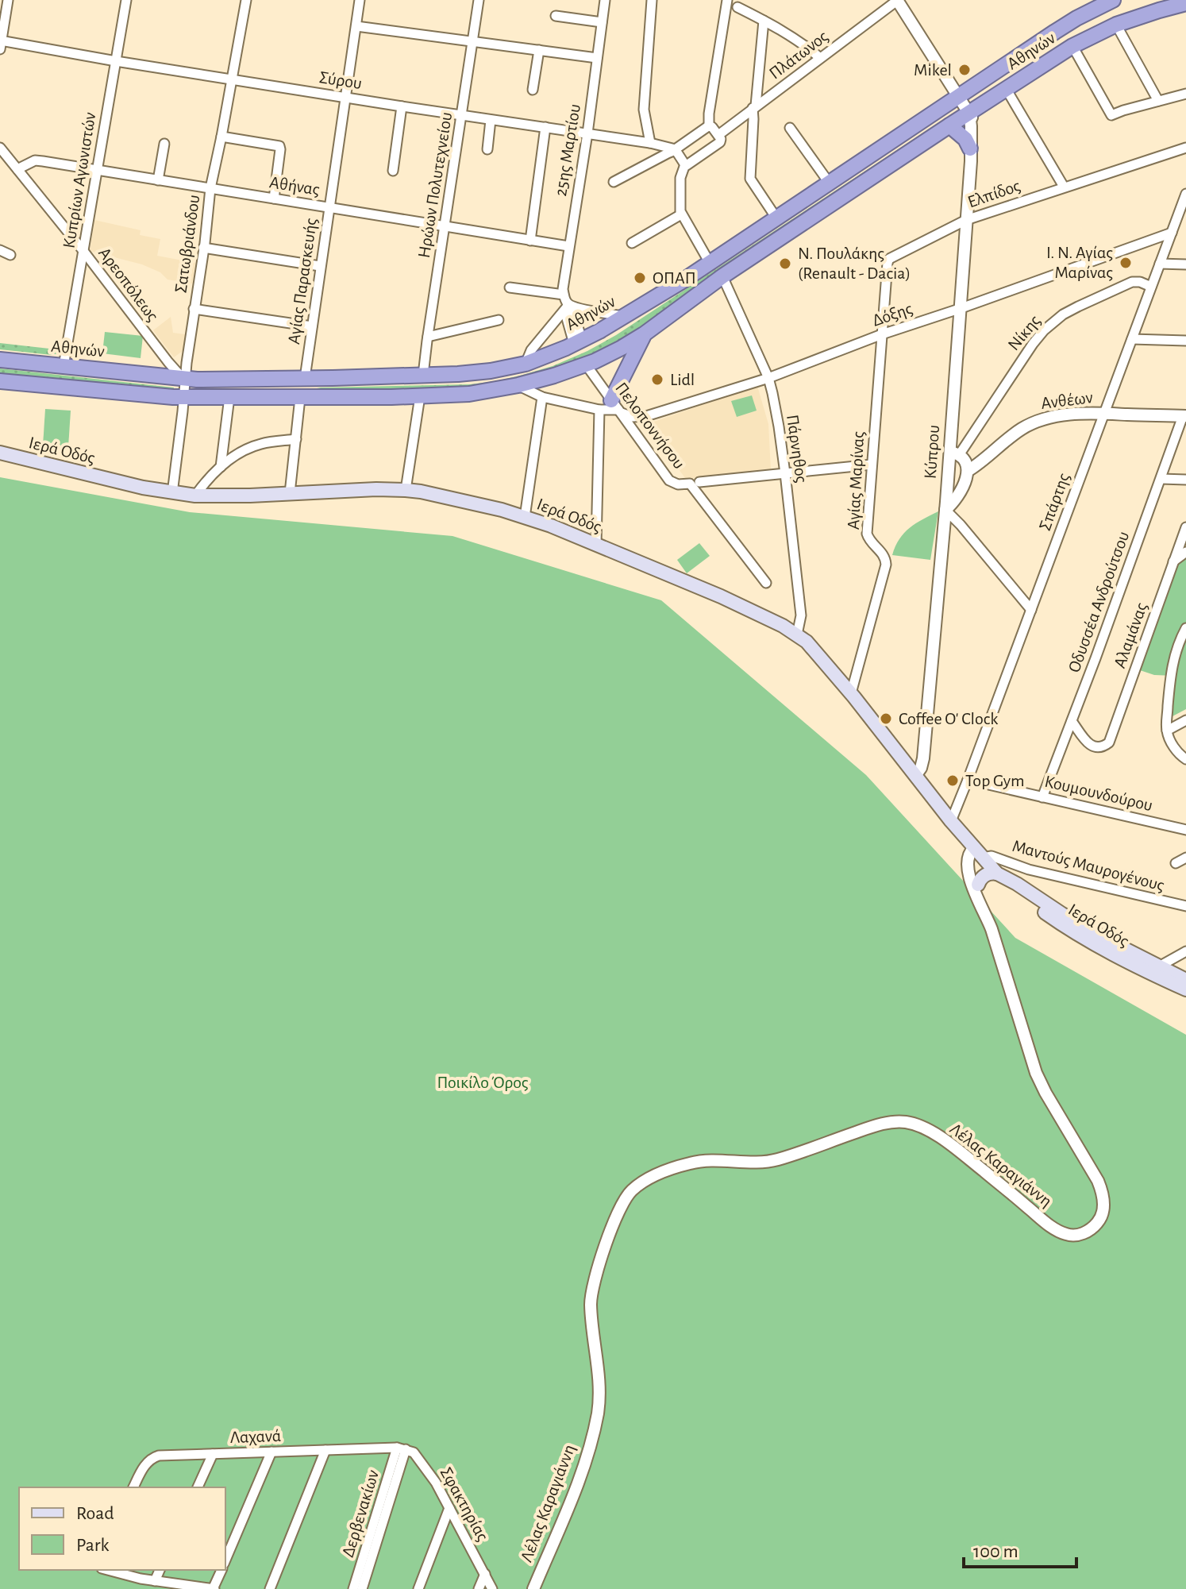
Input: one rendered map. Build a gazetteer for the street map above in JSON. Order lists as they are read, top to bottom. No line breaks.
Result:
{"streets":{"highway":["Αθηνών"],"main road":["Ιερά Οδός"],"street":["Πλάτωνος","Σύρου","25ης Μαρτίου","Κυπρίων Αγωνιστών","Ηρώων Πολυτεχνείου","Αθήνας","Ελπίδος","Σατωβριάνδου","Αγίας Παρασκευής","Αρεοπόλεως","Δόξης","Νίκης","Ανθέων","Πελοποννήσου","Πάρνηθος","Κύπρου","Αγίας Μαρίνας","Σπάρτης","Οδυσσέα Ανδρούτσου","Αλαμάνας","Κουμουνδούρου","Μαντούς Μαυρογένους","Λέλας Καραγιάννη","Λαχανά","Σφακτηρίας","Δερβενακίων"]},"crossings":[["Αθηνών","25ης Μαρτίου"],["Αθηνών","Κυπρίων Αγωνιστών"],["Αθηνών","Ηρώων Πολυτεχνείου"],["Αθηνών","Σατωβριάνδου"],["Αθηνών","Αγίας Παρασκευής"],["Αθηνών","Αρεοπόλεως"],["Αθηνών","Πελοποννήσου"],["Αθηνών","Πάρνηθος"],["Αθηνών","Κύπρου"],["Σύρου","25ης Μαρτίου"],["Σύρου","Κυπρίων Αγωνιστών"],["Σύρου","Ηρώων Πολυτεχνείου"],["Σύρου","Σατωβριάνδου"],["Σύρου","Αγίας Παρασκευής"],["25ης Μαρτίου","Αθήνας"],["Κυπρίων Αγωνιστών","Αθήνας"],["Κυπρίων Αγωνιστών","Αρεοπόλεως"],["Ηρώων Πολυτεχνείου","Αθήνας"],["Αθήνας","Σατωβριάνδου"],["Αθήνας","Αγίας Παρασκευής"],["Αθήνας","Αρεοπόλεως"],["Ελπίδος","Δόξης"],["Ελπίδος","Κύπρου"],["Ελπίδος","Αγίας Μαρίνας"],["Σατωβριάνδου","Αρεοπόλεως"],["Σατωβριάνδου","Ιερά Οδός"],["Δόξης","Πελοποννήσου"],["Δόξης","Πάρνηθος"],["Δόξης","Κύπρου"],["Δόξης","Αγίας Μαρίνας"],["Δόξης","Σπάρτης"],["Νίκης","Κύπρου"],["Νίκης","Σπάρτης"],["Ανθέων","Σπάρτης"],["Ανθέων","Οδυσσέα Ανδρούτσου"],["Πάρνηθος","Ιερά Οδός"],["Ιερά Οδός","Κύπρου"],["Ιερά Οδός","Αγίας Μαρίνας"],["Ιερά Οδός","Σπάρτης"],["Ιερά Οδός","Μαντούς Μαυρογένους"],["Ιερά Οδός","Λέλας Καραγιάννη"],["Σπάρτης","Κουμουνδούρου"],["Οδυσσέα Ανδρούτσου","Αλαμάνας"],["Οδυσσέα Ανδρούτσου","Κουμουνδούρου"],["Μαντούς Μαυρογένους","Λέλας Καραγιάννη"],["Λαχανά","Σφακτηρίας"],["Λαχανά","Δερβενακίων"],["Σφακτηρίας","Δερβενακίων"]],"parks":["Ποικίλο Όρος"],"places":["Mikel","Ι. Ν. Αγίας Μαρίνας","Ν. Πουλάκης (Renault - Dacia)","ΟΠΑΠ","Lidl","Coffee O' Clock","Top Gym"],"legend":["Road","Park"],"scale_bar":"100 m"}
